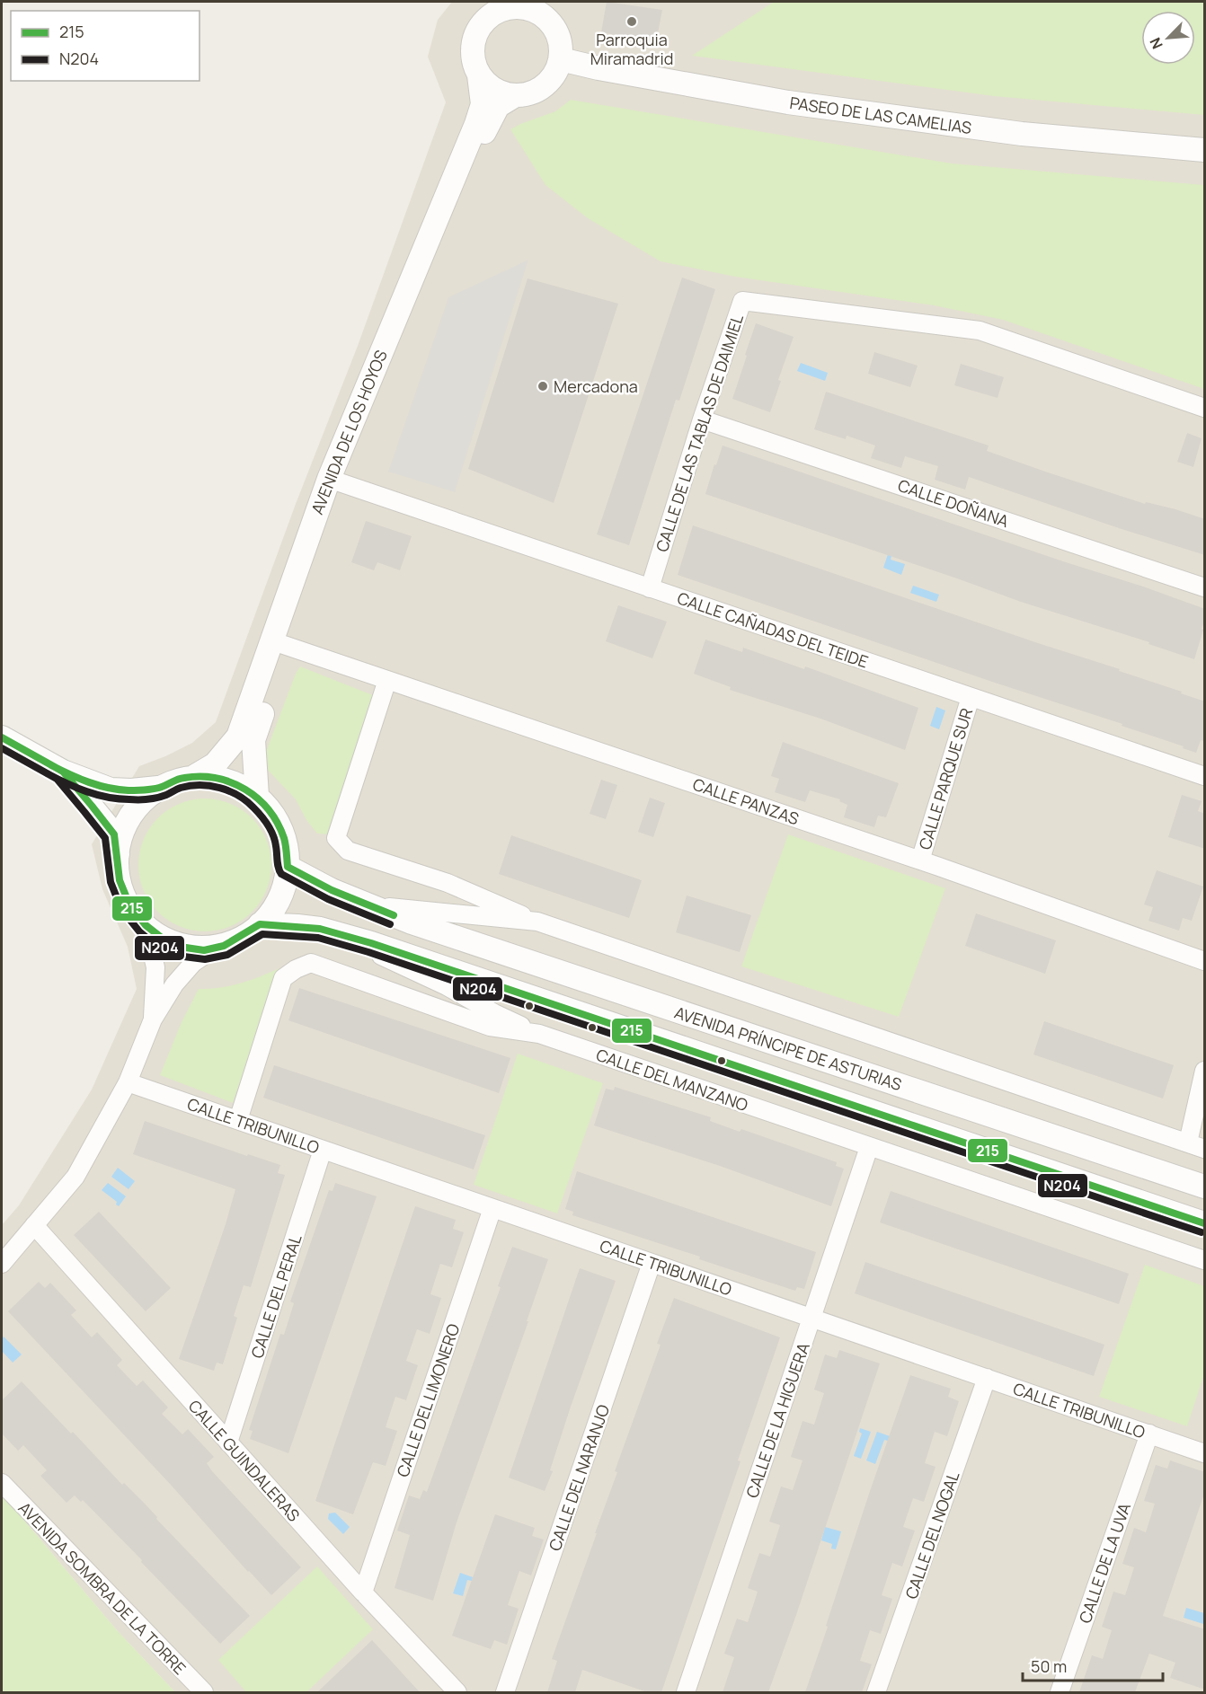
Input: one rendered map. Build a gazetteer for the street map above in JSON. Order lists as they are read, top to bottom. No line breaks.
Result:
{"streets":{"street":["PASEO DE LAS CAMELIAS","AVENIDA DE LOS HOYOS","CALLE DE LAS TABLAS DE DAIMIEL","CALLE DOÑANA","CALLE CAÑADAS DEL TEIDE","CALLE PARQUE SUR","CALLE PANZAS","AVENIDA PRÍNCIPE DE ASTURIAS","CALLE DEL MANZANO","CALLE TRIBUNILLO","CALLE DEL PERAL","CALLE DEL LIMONERO","CALLE DE LA HIGUERA","CALLE GUINDALERAS","CALLE DEL NARANJO","CALLE DEL NOGAL","CALLE DE LA UVA","AVENIDA SOMBRA DE LA TORRE"]},"crossings":[["PASEO DE LAS CAMELIAS","AVENIDA DE LOS HOYOS"],["AVENIDA DE LOS HOYOS","CALLE CAÑADAS DEL TEIDE"],["AVENIDA DE LOS HOYOS","CALLE PANZAS"],["AVENIDA DE LOS HOYOS","AVENIDA PRÍNCIPE DE ASTURIAS"],["CALLE DE LAS TABLAS DE DAIMIEL","CALLE DOÑANA"],["CALLE DE LAS TABLAS DE DAIMIEL","CALLE CAÑADAS DEL TEIDE"],["CALLE CAÑADAS DEL TEIDE","CALLE PARQUE SUR"],["CALLE PARQUE SUR","CALLE PANZAS"],["CALLE PANZAS","AVENIDA PRÍNCIPE DE ASTURIAS"],["AVENIDA PRÍNCIPE DE ASTURIAS","CALLE DEL MANZANO"],["CALLE DEL MANZANO","CALLE TRIBUNILLO"],["CALLE DEL MANZANO","CALLE DE LA HIGUERA"],["CALLE TRIBUNILLO","CALLE DEL PERAL"],["CALLE TRIBUNILLO","CALLE DEL LIMONERO"],["CALLE TRIBUNILLO","CALLE DE LA HIGUERA"],["CALLE TRIBUNILLO","CALLE DEL NARANJO"],["CALLE TRIBUNILLO","CALLE DEL NOGAL"],["CALLE TRIBUNILLO","CALLE DE LA UVA"],["CALLE DEL PERAL","CALLE GUINDALERAS"],["CALLE DEL LIMONERO","CALLE GUINDALERAS"]],"places":["Parroquia Miramadrid","Mercadona"],"lines":["transit line 215","transit line N204"],"legend":["215","N204"],"scale_bar":"50 m","north":"bottom left"}
